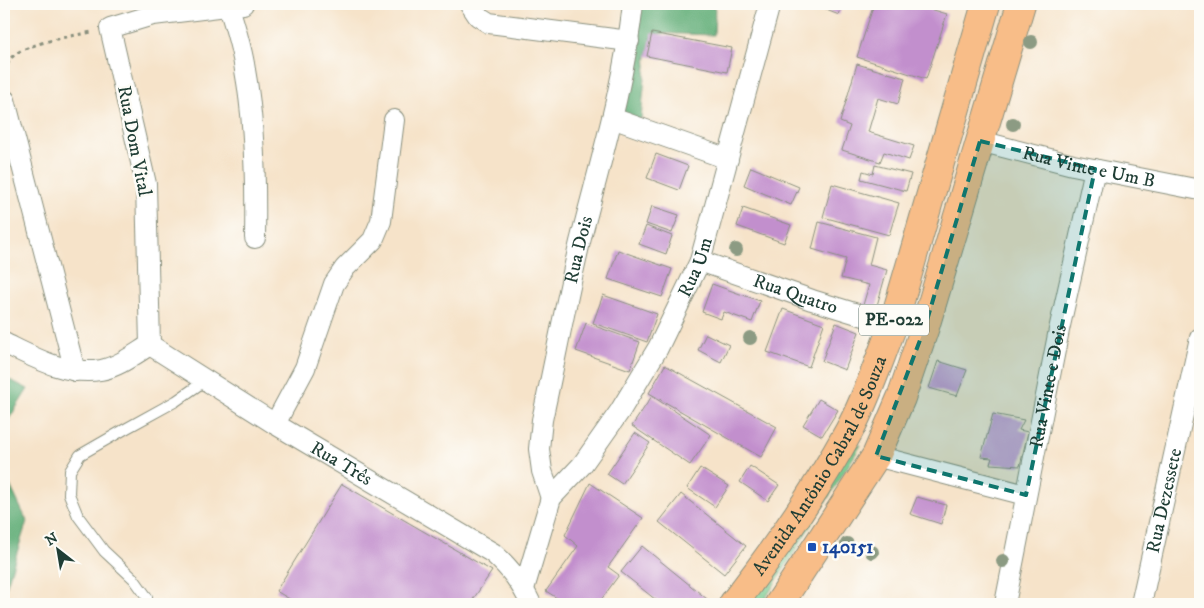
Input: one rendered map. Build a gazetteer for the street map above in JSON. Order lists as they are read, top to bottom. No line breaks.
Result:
{"streets":{"highway":["PE-022","Avenida Antônio Cabral de Souza"],"street":["Rua Dom Vital","Rua Vinte e Um B","Rua Dois","Rua Um","Rua Quatro","Rua Vinte e Dois","Rua Três","Rua Dezessete"]},"crossings":[["Rua Dom Vital","Rua Três"],["Rua Vinte e Um B","Rua Vinte e Dois"],["Rua Vinte e Um B","Avenida Antônio Cabral de Souza"],["Rua Dois","Rua Um"],["Rua Dois","Rua Três"],["Rua Um","Rua Quatro"],["Rua Um","Rua Três"],["Rua Quatro","Avenida Antônio Cabral de Souza"]],"places":{"transit":["140151"]},"north":"top left"}
